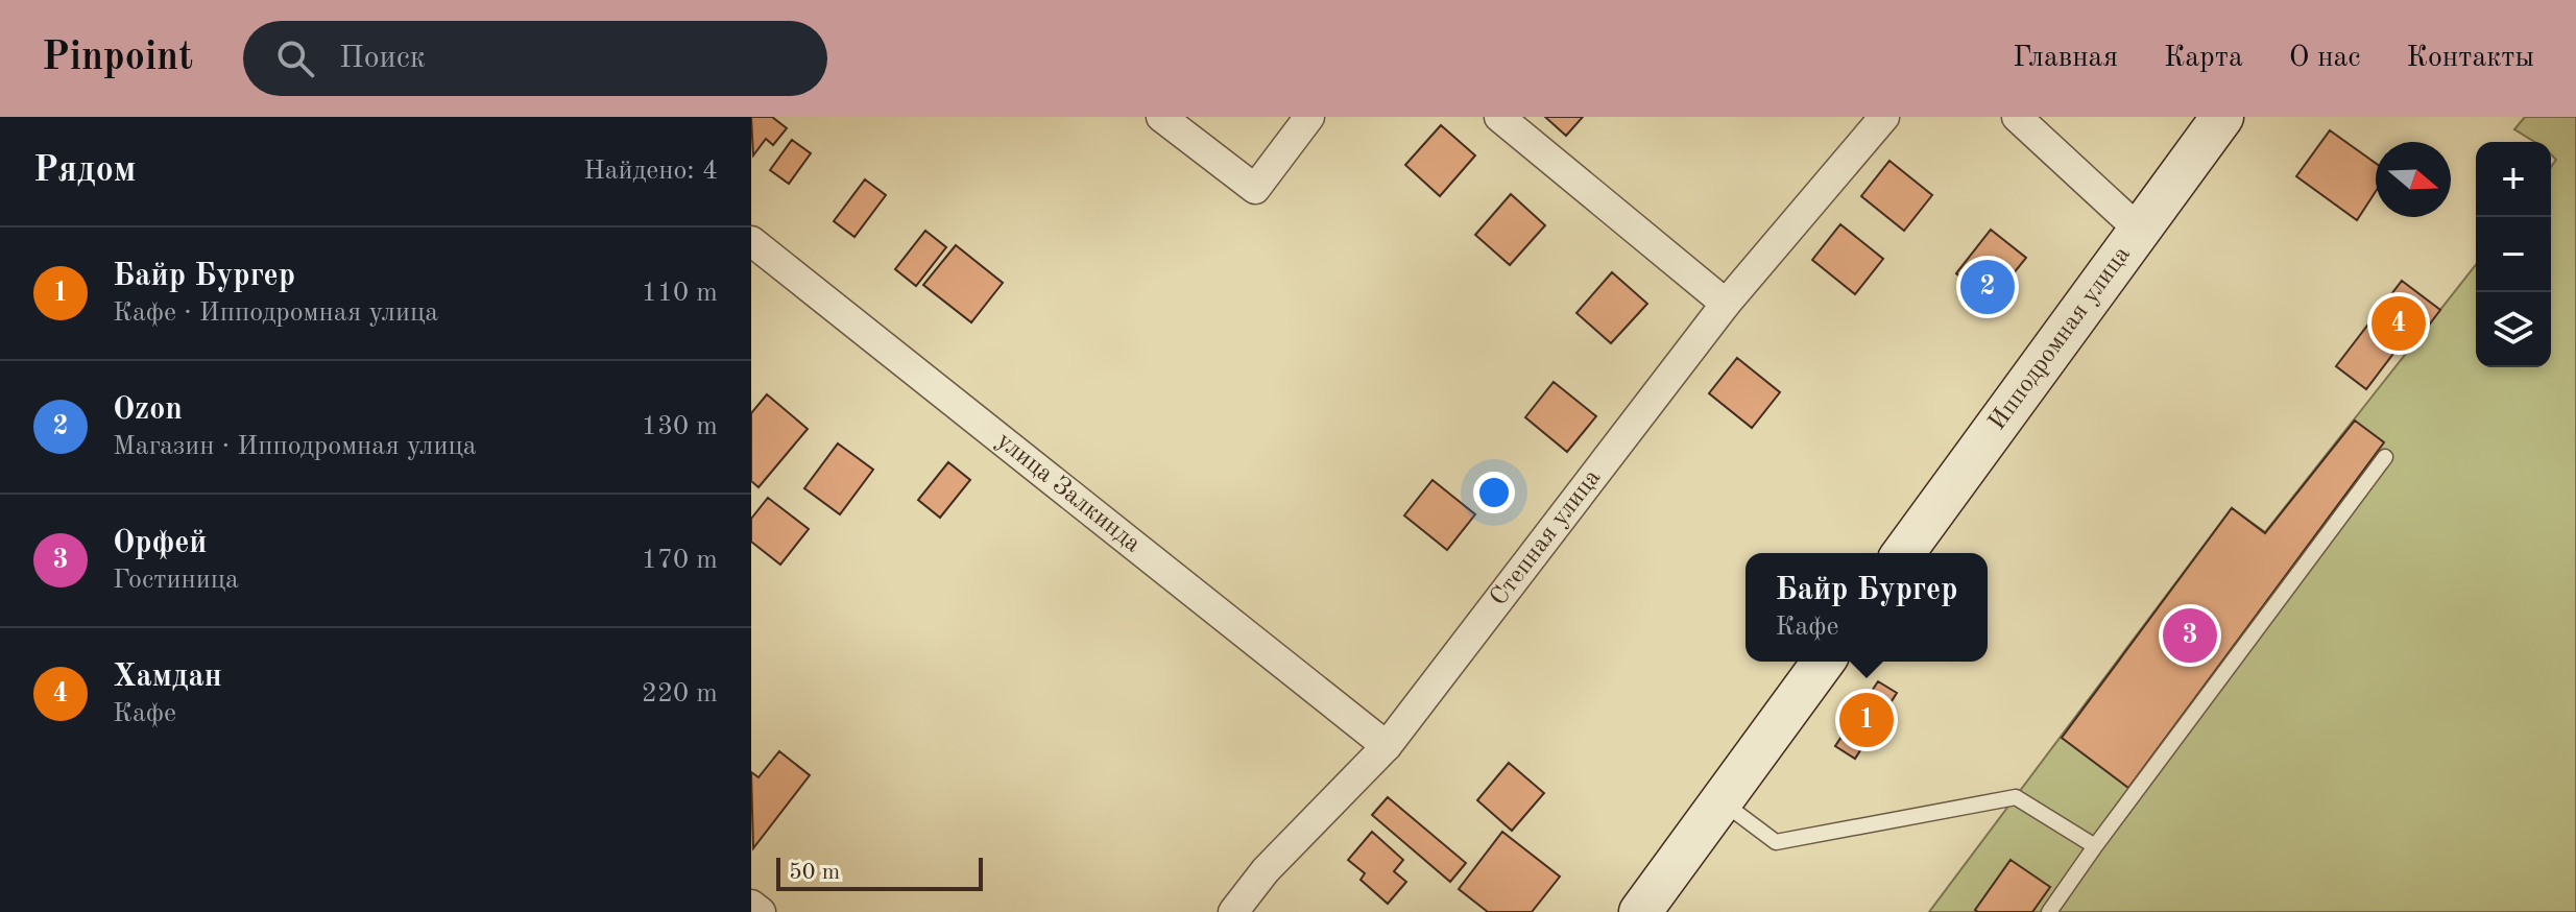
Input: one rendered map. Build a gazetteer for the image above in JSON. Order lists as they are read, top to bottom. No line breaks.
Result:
{"streets":{"main road":["Ипподромная улица"],"street":["улица Залкинда","Степная улица"]},"crossings":[["улица Залкинда","Степная улица"]],"scale_bar":"50 m","north":"right","page":{"header":"Pinpoint","search":"Поиск","nav":["Главная","Карта","О нас","Контакты"],"heading":["Рядом","Найдено: 4"],"map_buttons":["+","−"],"list":[{"mark":"1","name":"Байр Бургер","note":"Кафе · Ипподромная улица","value":"110 m"},{"mark":"2","name":"Ozon","note":"Магазин · Ипподромная улица","value":"130 m"},{"mark":"3","name":"Орфей","note":"Гостиница","value":"170 m"},{"mark":"4","name":"Хамдан","note":"Кафе","value":"220 m"}],"pins":["2","4","3","1"],"popup":["Байр Бургер","Кафе"],"scale":"50 m"}}
